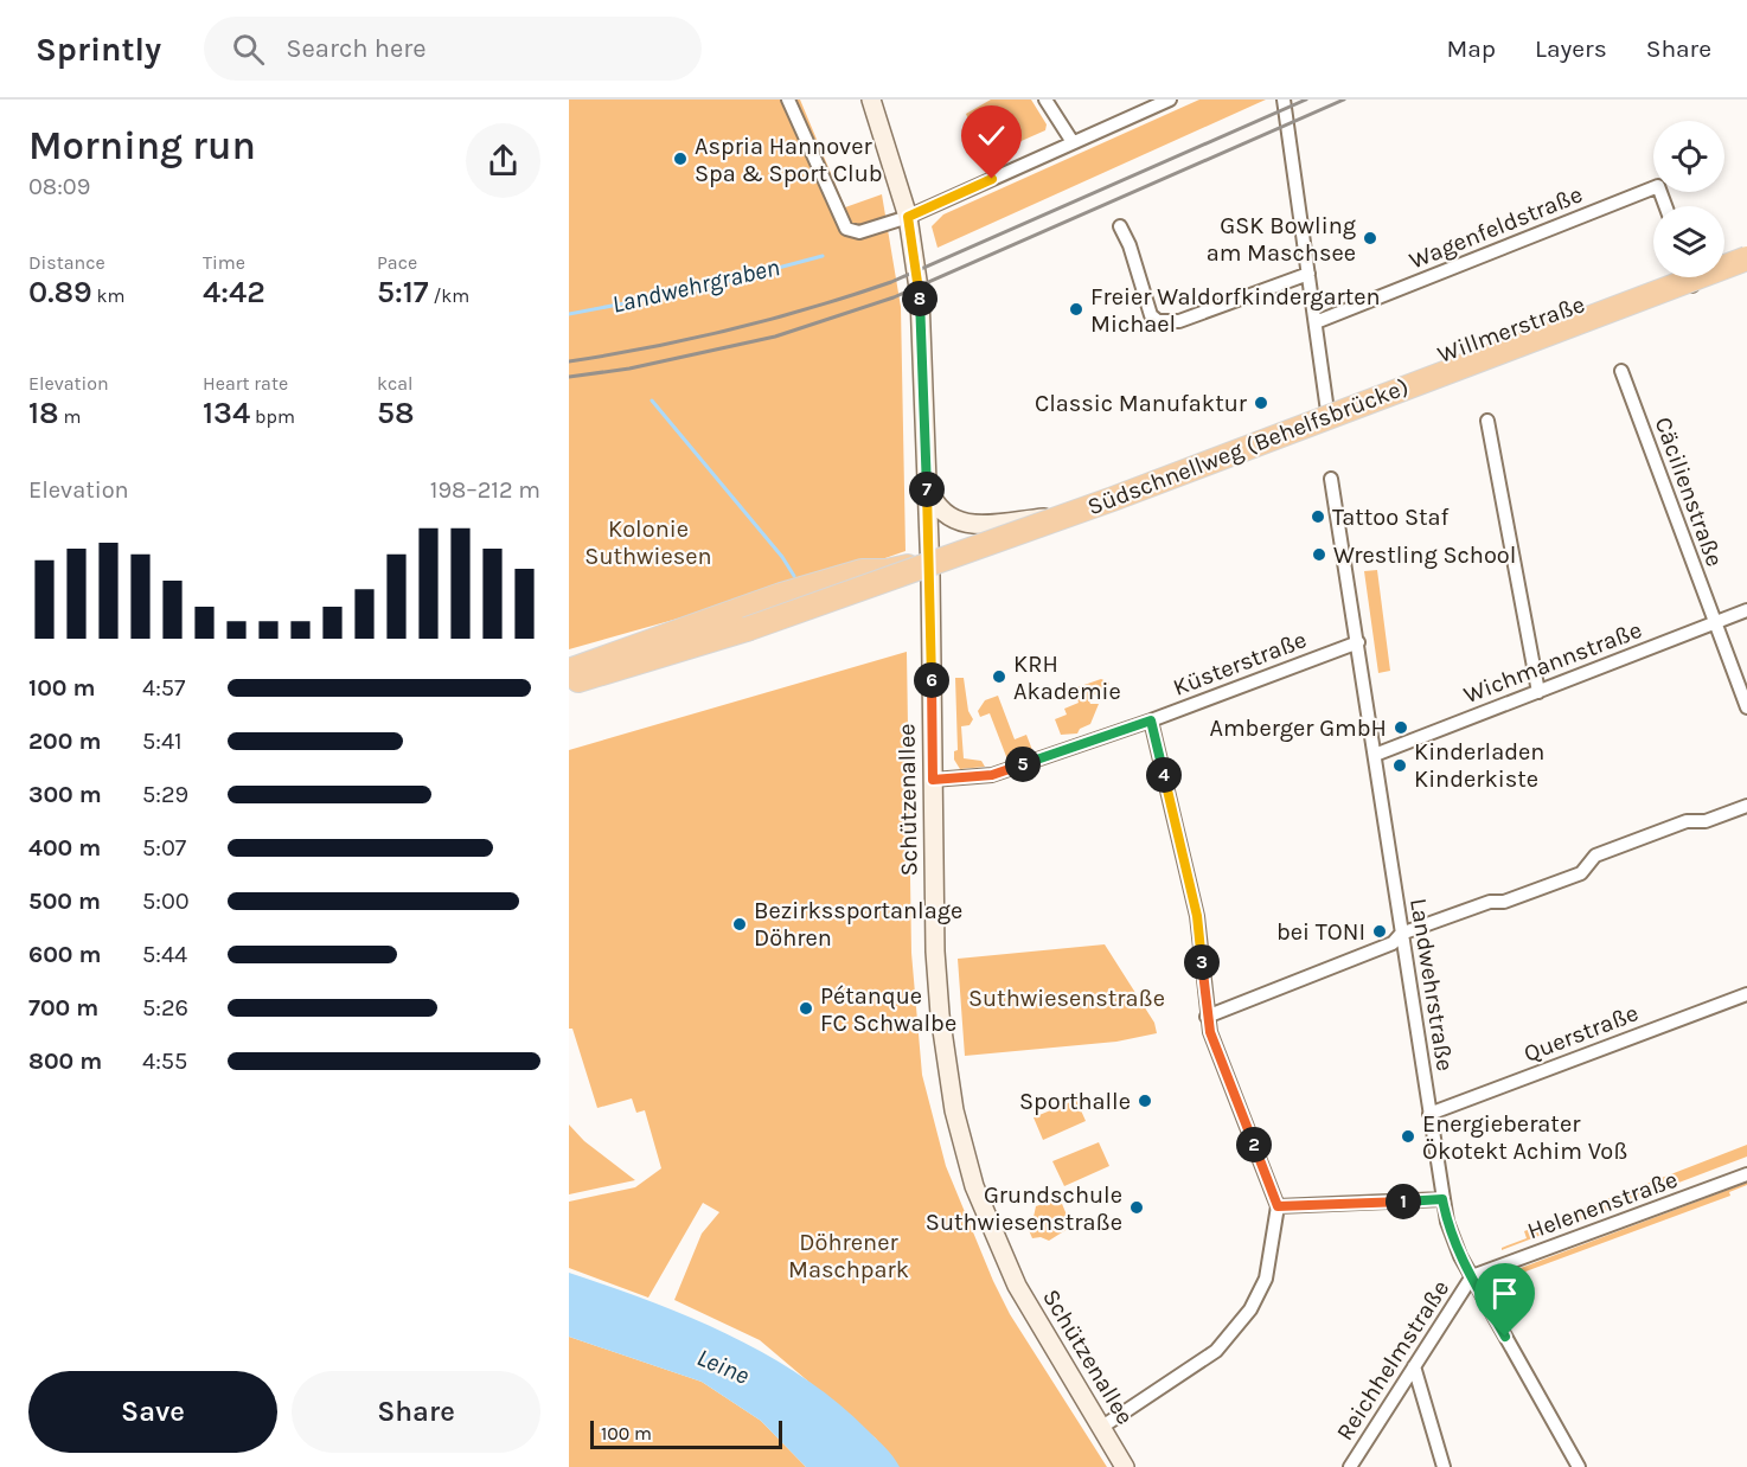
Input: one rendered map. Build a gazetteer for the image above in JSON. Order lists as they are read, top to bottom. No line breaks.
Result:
{"streets":{"highway":["Südschnellweg (Behelfsbrücke)"],"street":["Wagenfeldstraße","Willmerstraße","Cäcilienstraße","Wichmannstraße","Küsterstraße","Schützenallee","Landwehrstraße","Querstraße","Helenenstraße","Reichhelmstraße"]},"crossings":[["Willmerstraße","Schützenallee"],["Cäcilienstraße","Wichmannstraße"],["Wichmannstraße","Landwehrstraße"],["Küsterstraße","Schützenallee"],["Küsterstraße","Landwehrstraße"],["Landwehrstraße","Querstraße"],["Landwehrstraße","Helenenstraße"],["Landwehrstraße","Reichhelmstraße"],["Helenenstraße","Reichhelmstraße"]],"water":["Landwehrgraben","Leine"],"parks":["Kolonie Suthwiesen","Suthwiesenstraße","Döhrener Maschpark"],"places":["Aspria Hannover Spa & Sport Club","GSK Bowling am Maschsee","Freier Waldorfkindergarten Michael","Classic Manufaktur","Tattoo Staf","Wrestling School","KRH Akademie","Amberger GmbH","Kinderladen Kinderkiste","Bezirkssportanlage Döhren","bei TONI","Pétanque FC Schwalbe","Sporthalle","Energieberater Ökotekt Achim Voß","Grundschule Suthwiesenstraße"],"scale_bar":"100 m","page":{"header":"Sprintly","search":"Search here","nav":["Map","Layers","Share"],"heading":["Morning run","08:09"],"stats":[["Distance","0.89 km"],["Time","4:42"],["Pace","5:17 /km"],["Elevation","18 m"],["Heart rate","134 bpm"],["kcal","58"]],"pins":["8","7","6","5","4","3","2","1"],"chart":["Elevation","198–212 m"],"list":[{"name":"100 m","note":"4:57"},{"name":"200 m","note":"5:41"},{"name":"300 m","note":"5:29"},{"name":"400 m","note":"5:07"},{"name":"500 m","note":"5:00"},{"name":"600 m","note":"5:44"},{"name":"700 m","note":"5:26"},{"name":"800 m","note":"4:55"}],"buttons":["Save","Share"],"scale":"100 m"}}
